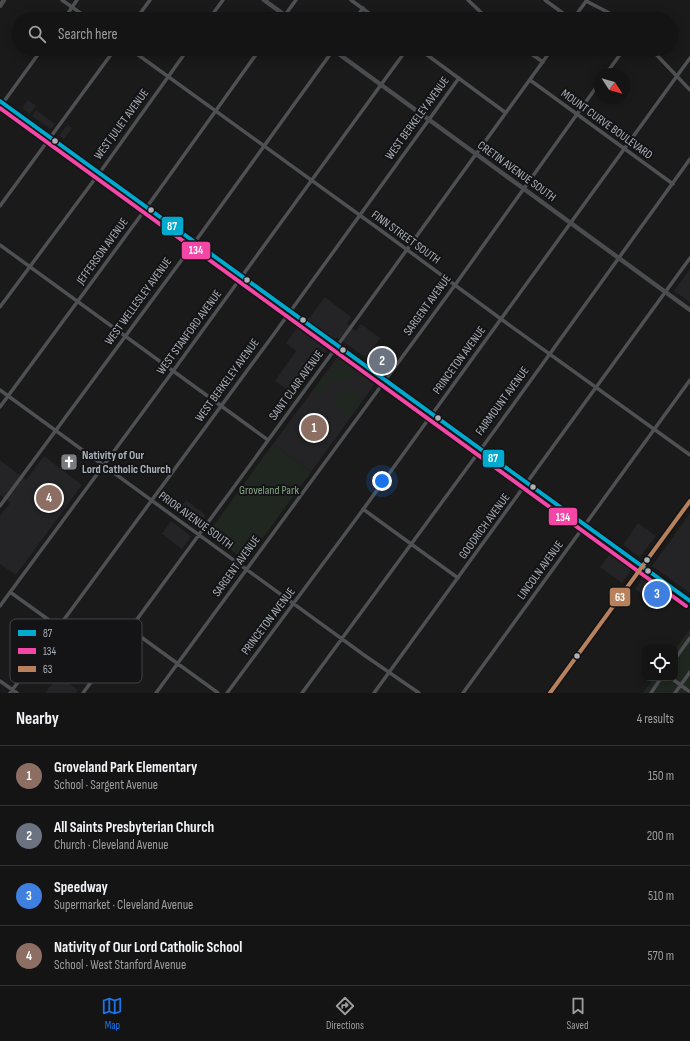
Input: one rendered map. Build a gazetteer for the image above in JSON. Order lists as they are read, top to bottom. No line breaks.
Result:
{"streets":{"main road":["CRETIN AVENUE SOUTH"],"street":["WEST BERKELEY AVENUE","WEST JULIET AVENUE","MOUNT CURVE BOULEVARD","FINN STREET SOUTH","JEFFERSON AVENUE","WEST WELLESLEY AVENUE","SARGENT AVENUE","WEST STANFORD AVENUE","PRINCETON AVENUE","SAINT CLAIR AVENUE","FAIRMOUNT AVENUE","PRIOR AVENUE SOUTH","GOODRICH AVENUE","LINCOLN AVENUE"]},"crossings":[["WEST BERKELEY AVENUE","CRETIN AVENUE SOUTH"],["WEST BERKELEY AVENUE","FINN STREET SOUTH"],["WEST BERKELEY AVENUE","PRIOR AVENUE SOUTH"],["WEST JULIET AVENUE","FINN STREET SOUTH"],["MOUNT CURVE BOULEVARD","SARGENT AVENUE"],["MOUNT CURVE BOULEVARD","PRINCETON AVENUE"],["MOUNT CURVE BOULEVARD","SAINT CLAIR AVENUE"],["MOUNT CURVE BOULEVARD","FAIRMOUNT AVENUE"],["CRETIN AVENUE SOUTH","SARGENT AVENUE"],["CRETIN AVENUE SOUTH","WEST STANFORD AVENUE"],["CRETIN AVENUE SOUTH","PRINCETON AVENUE"],["CRETIN AVENUE SOUTH","SAINT CLAIR AVENUE"],["CRETIN AVENUE SOUTH","FAIRMOUNT AVENUE"],["CRETIN AVENUE SOUTH","GOODRICH AVENUE"],["FINN STREET SOUTH","JEFFERSON AVENUE"],["FINN STREET SOUTH","WEST WELLESLEY AVENUE"],["FINN STREET SOUTH","SARGENT AVENUE"],["FINN STREET SOUTH","WEST STANFORD AVENUE"],["FINN STREET SOUTH","PRINCETON AVENUE"],["FINN STREET SOUTH","SAINT CLAIR AVENUE"],["FINN STREET SOUTH","FAIRMOUNT AVENUE"],["FINN STREET SOUTH","GOODRICH AVENUE"],["FINN STREET SOUTH","LINCOLN AVENUE"],["JEFFERSON AVENUE","PRIOR AVENUE SOUTH"],["WEST WELLESLEY AVENUE","PRIOR AVENUE SOUTH"],["SARGENT AVENUE","PRIOR AVENUE SOUTH"],["WEST STANFORD AVENUE","PRIOR AVENUE SOUTH"],["PRINCETON AVENUE","PRIOR AVENUE SOUTH"],["SAINT CLAIR AVENUE","PRIOR AVENUE SOUTH"],["FAIRMOUNT AVENUE","PRIOR AVENUE SOUTH"],["PRIOR AVENUE SOUTH","GOODRICH AVENUE"]],"parks":["Groveland Park"],"places":{"church":["Nativity of Our Lord Catholic Church"]},"lines":["transit line 87","transit line 134","transit line 63"],"legend":["87","134","63"],"north":"bottom right","page":{"search":"Search here","pins":["2","1","4","3"],"heading":["Nearby","4 results"],"list":[{"mark":"1","name":"Groveland Park Elementary","note":"School · Sargent Avenue","value":"150 m"},{"mark":"2","name":"All Saints Presbyterian Church","note":"Church · Cleveland Avenue","value":"200 m"},{"mark":"3","name":"Speedway","note":"Supermarket · Cleveland Avenue","value":"510 m"},{"mark":"4","name":"Nativity of Our Lord Catholic School","note":"School · West Stanford Avenue","value":"570 m"}],"nav":["Map","Directions","Saved"]}}
